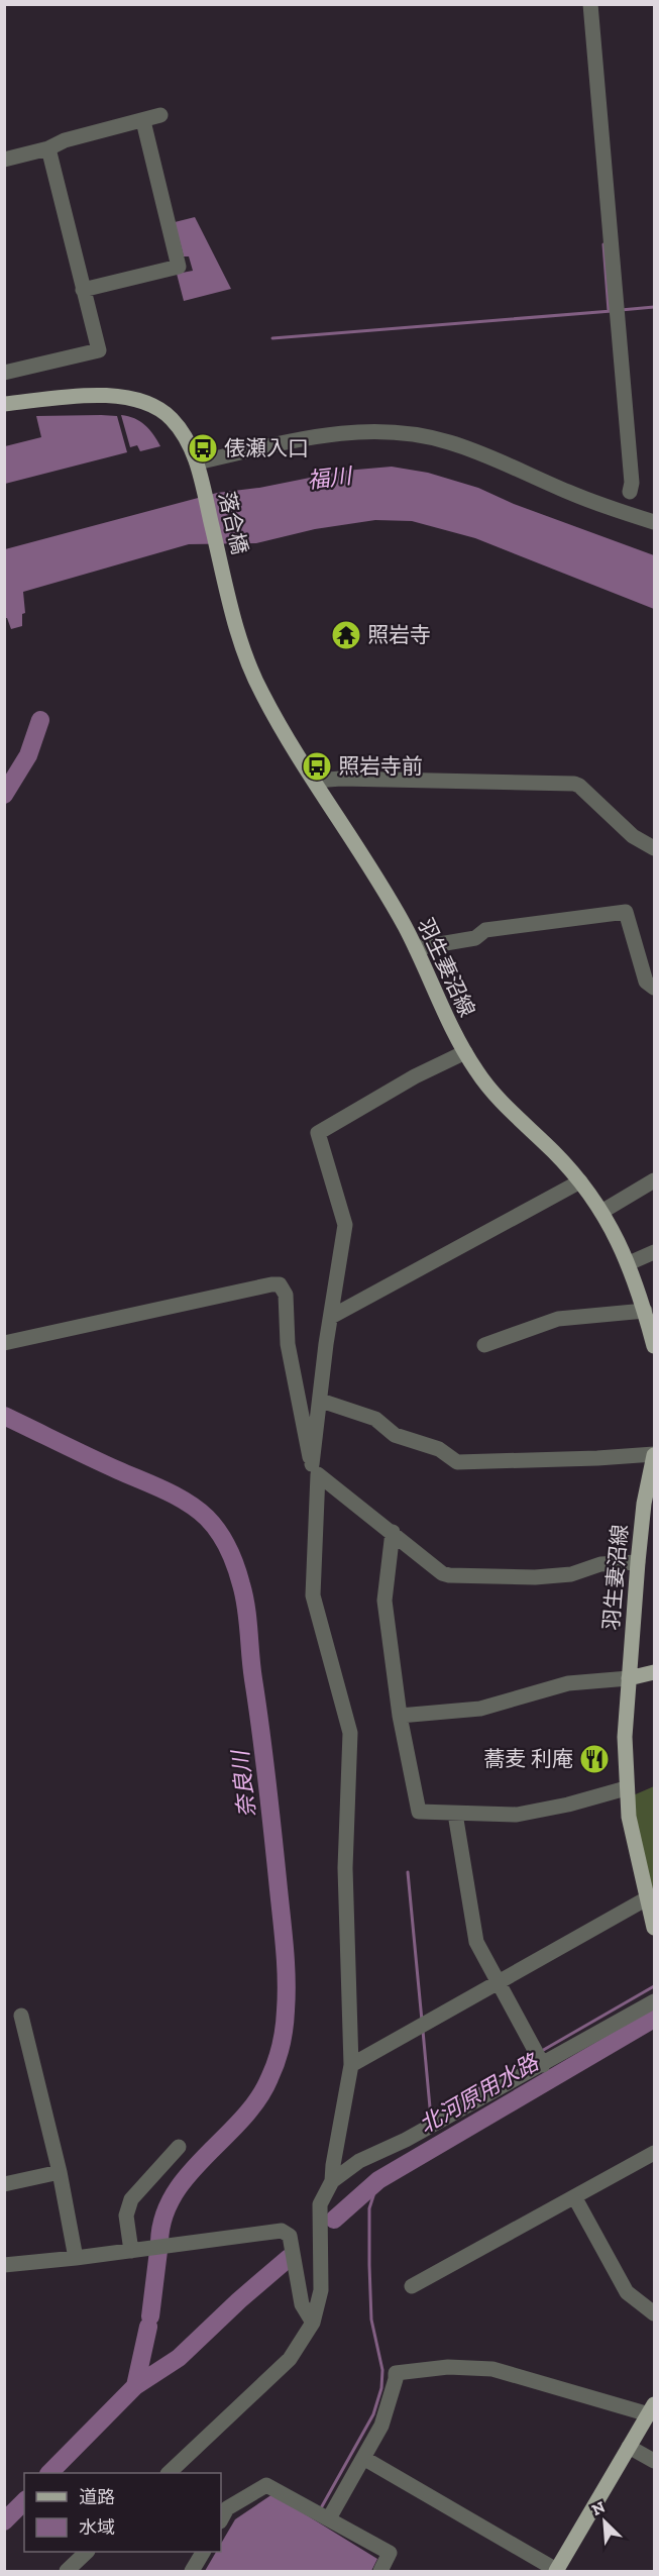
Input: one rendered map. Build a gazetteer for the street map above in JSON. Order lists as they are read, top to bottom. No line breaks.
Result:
{"streets":{"main road":["落合橋","羽生妻沼線"]},"crossings":[["落合橋","羽生妻沼線"]],"water":["福川","奈良川","北河原用水路"],"places":{"bus stop":["俵瀬入口","照岩寺前"],"temple":["照岩寺"],"restaurant":["蕎麦 利庵"]},"legend":["道路","水域"],"north":"top left"}
